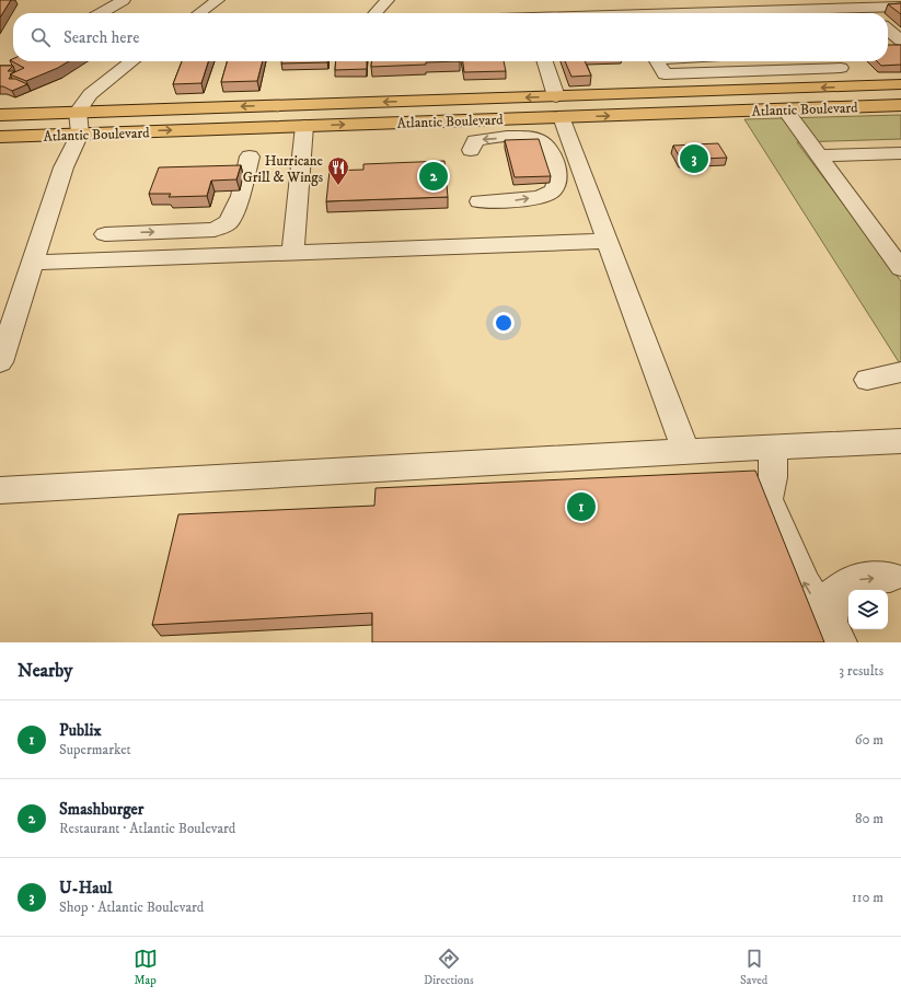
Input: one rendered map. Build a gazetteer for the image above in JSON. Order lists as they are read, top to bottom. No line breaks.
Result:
{"streets":{"highway":["Atlantic Boulevard"]},"places":{"restaurant":["Hurricane Grill & Wings"]},"page":{"search":"Search here","pins":["3","2","1"],"heading":["Nearby","3 results"],"list":[{"mark":"1","name":"Publix","note":"Supermarket","value":"60 m"},{"mark":"2","name":"Smashburger","note":"Restaurant · Atlantic Boulevard","value":"80 m"},{"mark":"3","name":"U-Haul","note":"Shop · Atlantic Boulevard","value":"110 m"}],"nav":["Map","Directions","Saved"]}}
